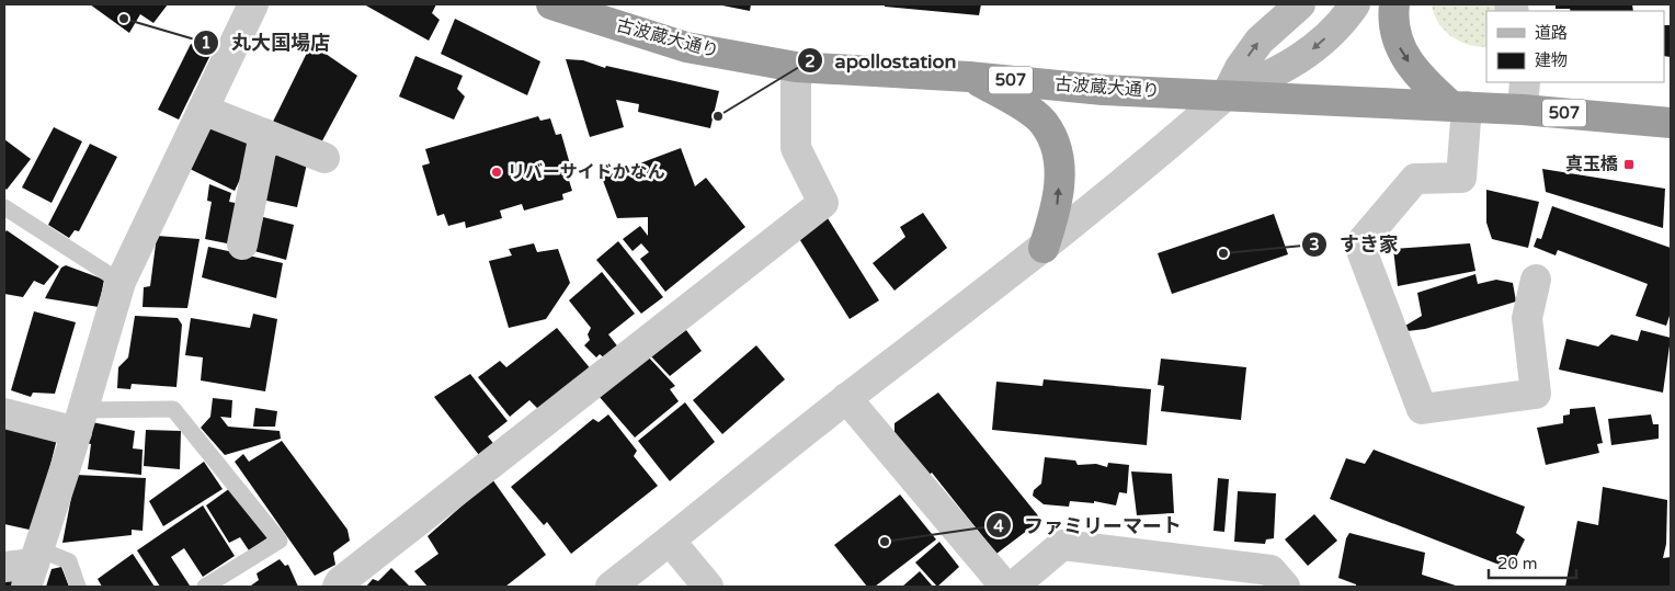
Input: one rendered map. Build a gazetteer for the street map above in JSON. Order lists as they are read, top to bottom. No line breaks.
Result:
{"streets":{"highway":["古波蔵大通り","507"]},"places":{"other":["丸大国場店","apollostation","リバーサイドかなん","すき家","ファミリーマート"],"transit":["真玉橋"]},"legend":["道路","建物"],"scale_bar":"20 m"}
